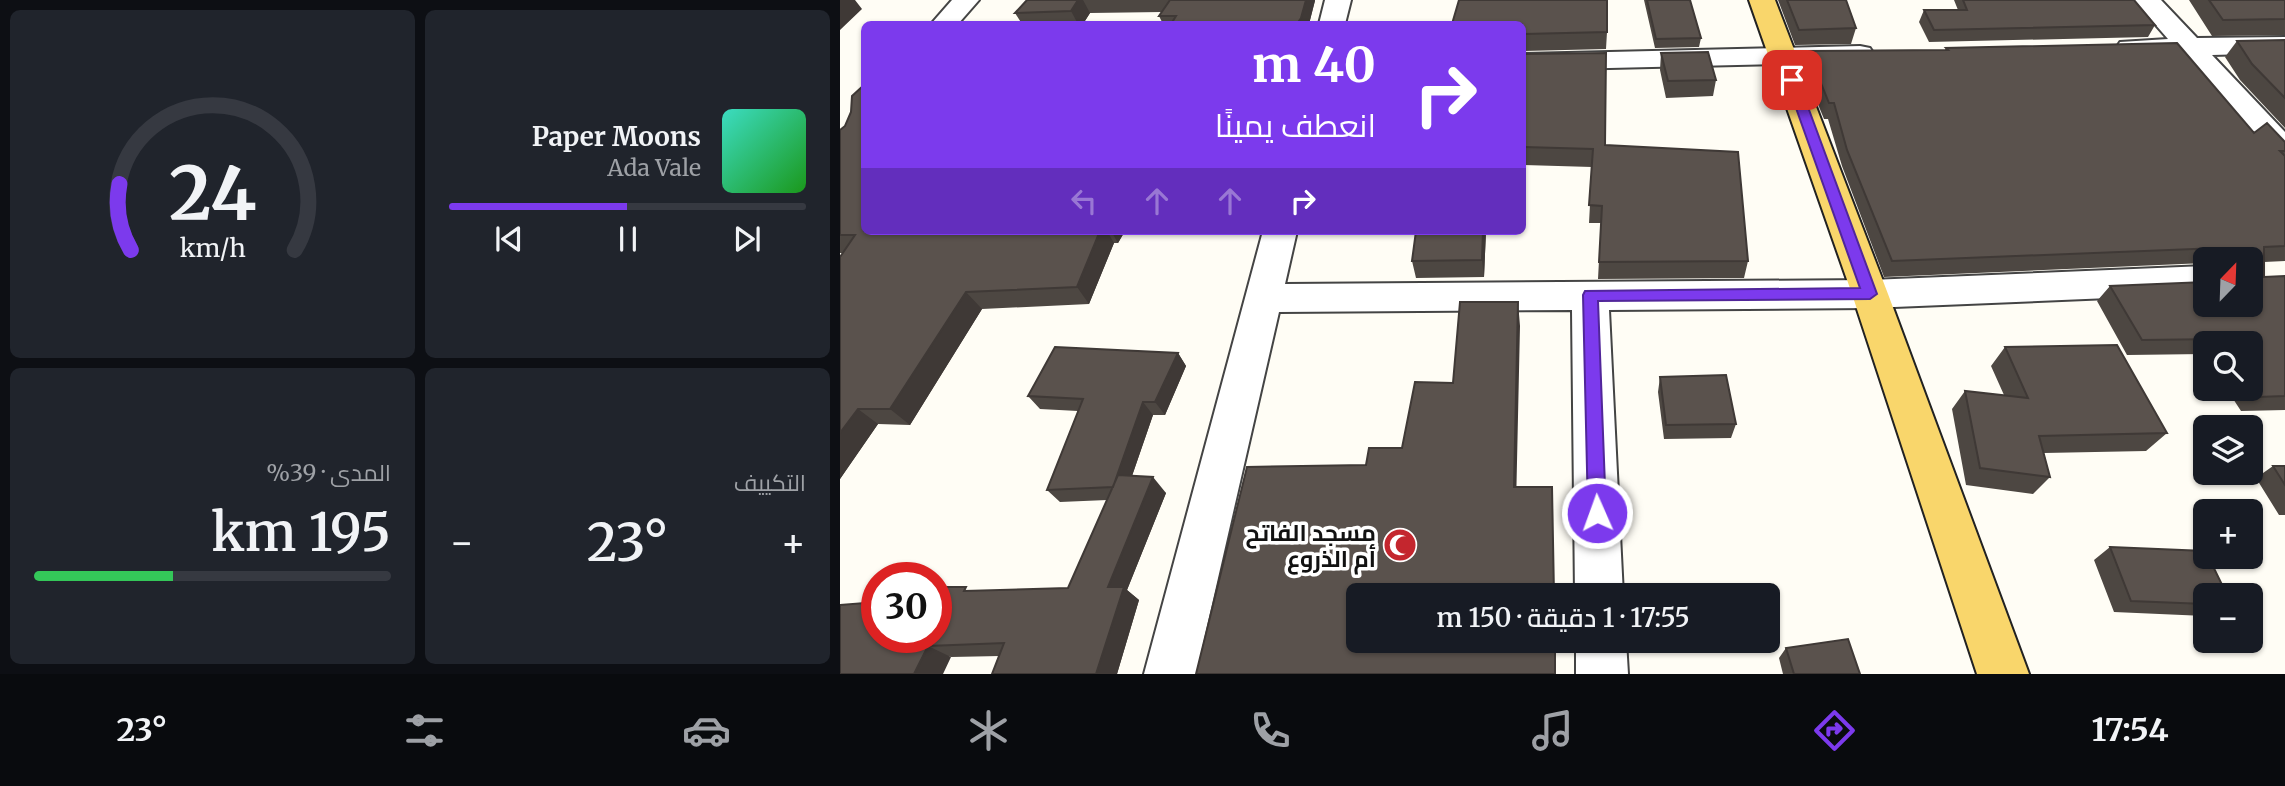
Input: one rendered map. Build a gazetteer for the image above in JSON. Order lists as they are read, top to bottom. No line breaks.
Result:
{"places":{"mosque":["مسجد الفاتح أم الذروع"]},"north":"top right","page":{"turn":["40 m","انعطف يمينًا"],"song":["Paper Moons","Ada Vale"],"map_buttons":["+","−"],"tile":["التكييف",["المدى · 39%","195 km"]],"heat":["−","23°","+"],"limit":"30","trip":"17:55 · 1 دقيقة · 150 m","tabs":["17:54","23°"],"gauge":["24","km/h"]}}
